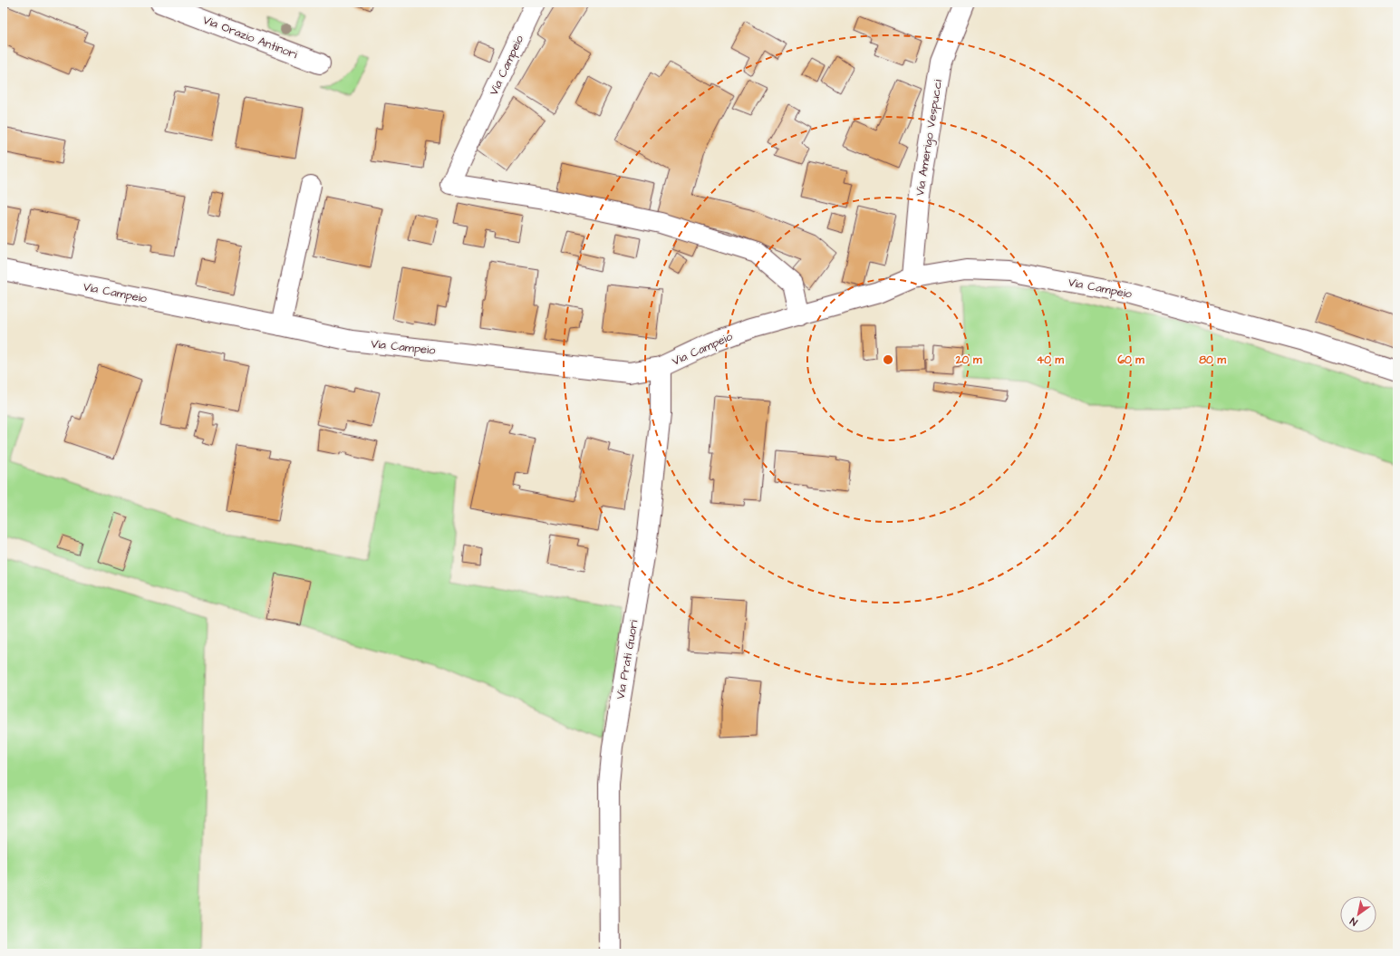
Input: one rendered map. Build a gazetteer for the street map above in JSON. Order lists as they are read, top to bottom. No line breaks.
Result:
{"streets":{"street":["Via Orazio Antinori","Via Campeio","Via Amerigo Vespucci","Via Prati Guori"]},"crossings":[["Via Campeio","Via Amerigo Vespucci"],["Via Campeio","Via Prati Guori"]],"north":"bottom left","rings":["20 m","40 m","60 m","80 m"]}
